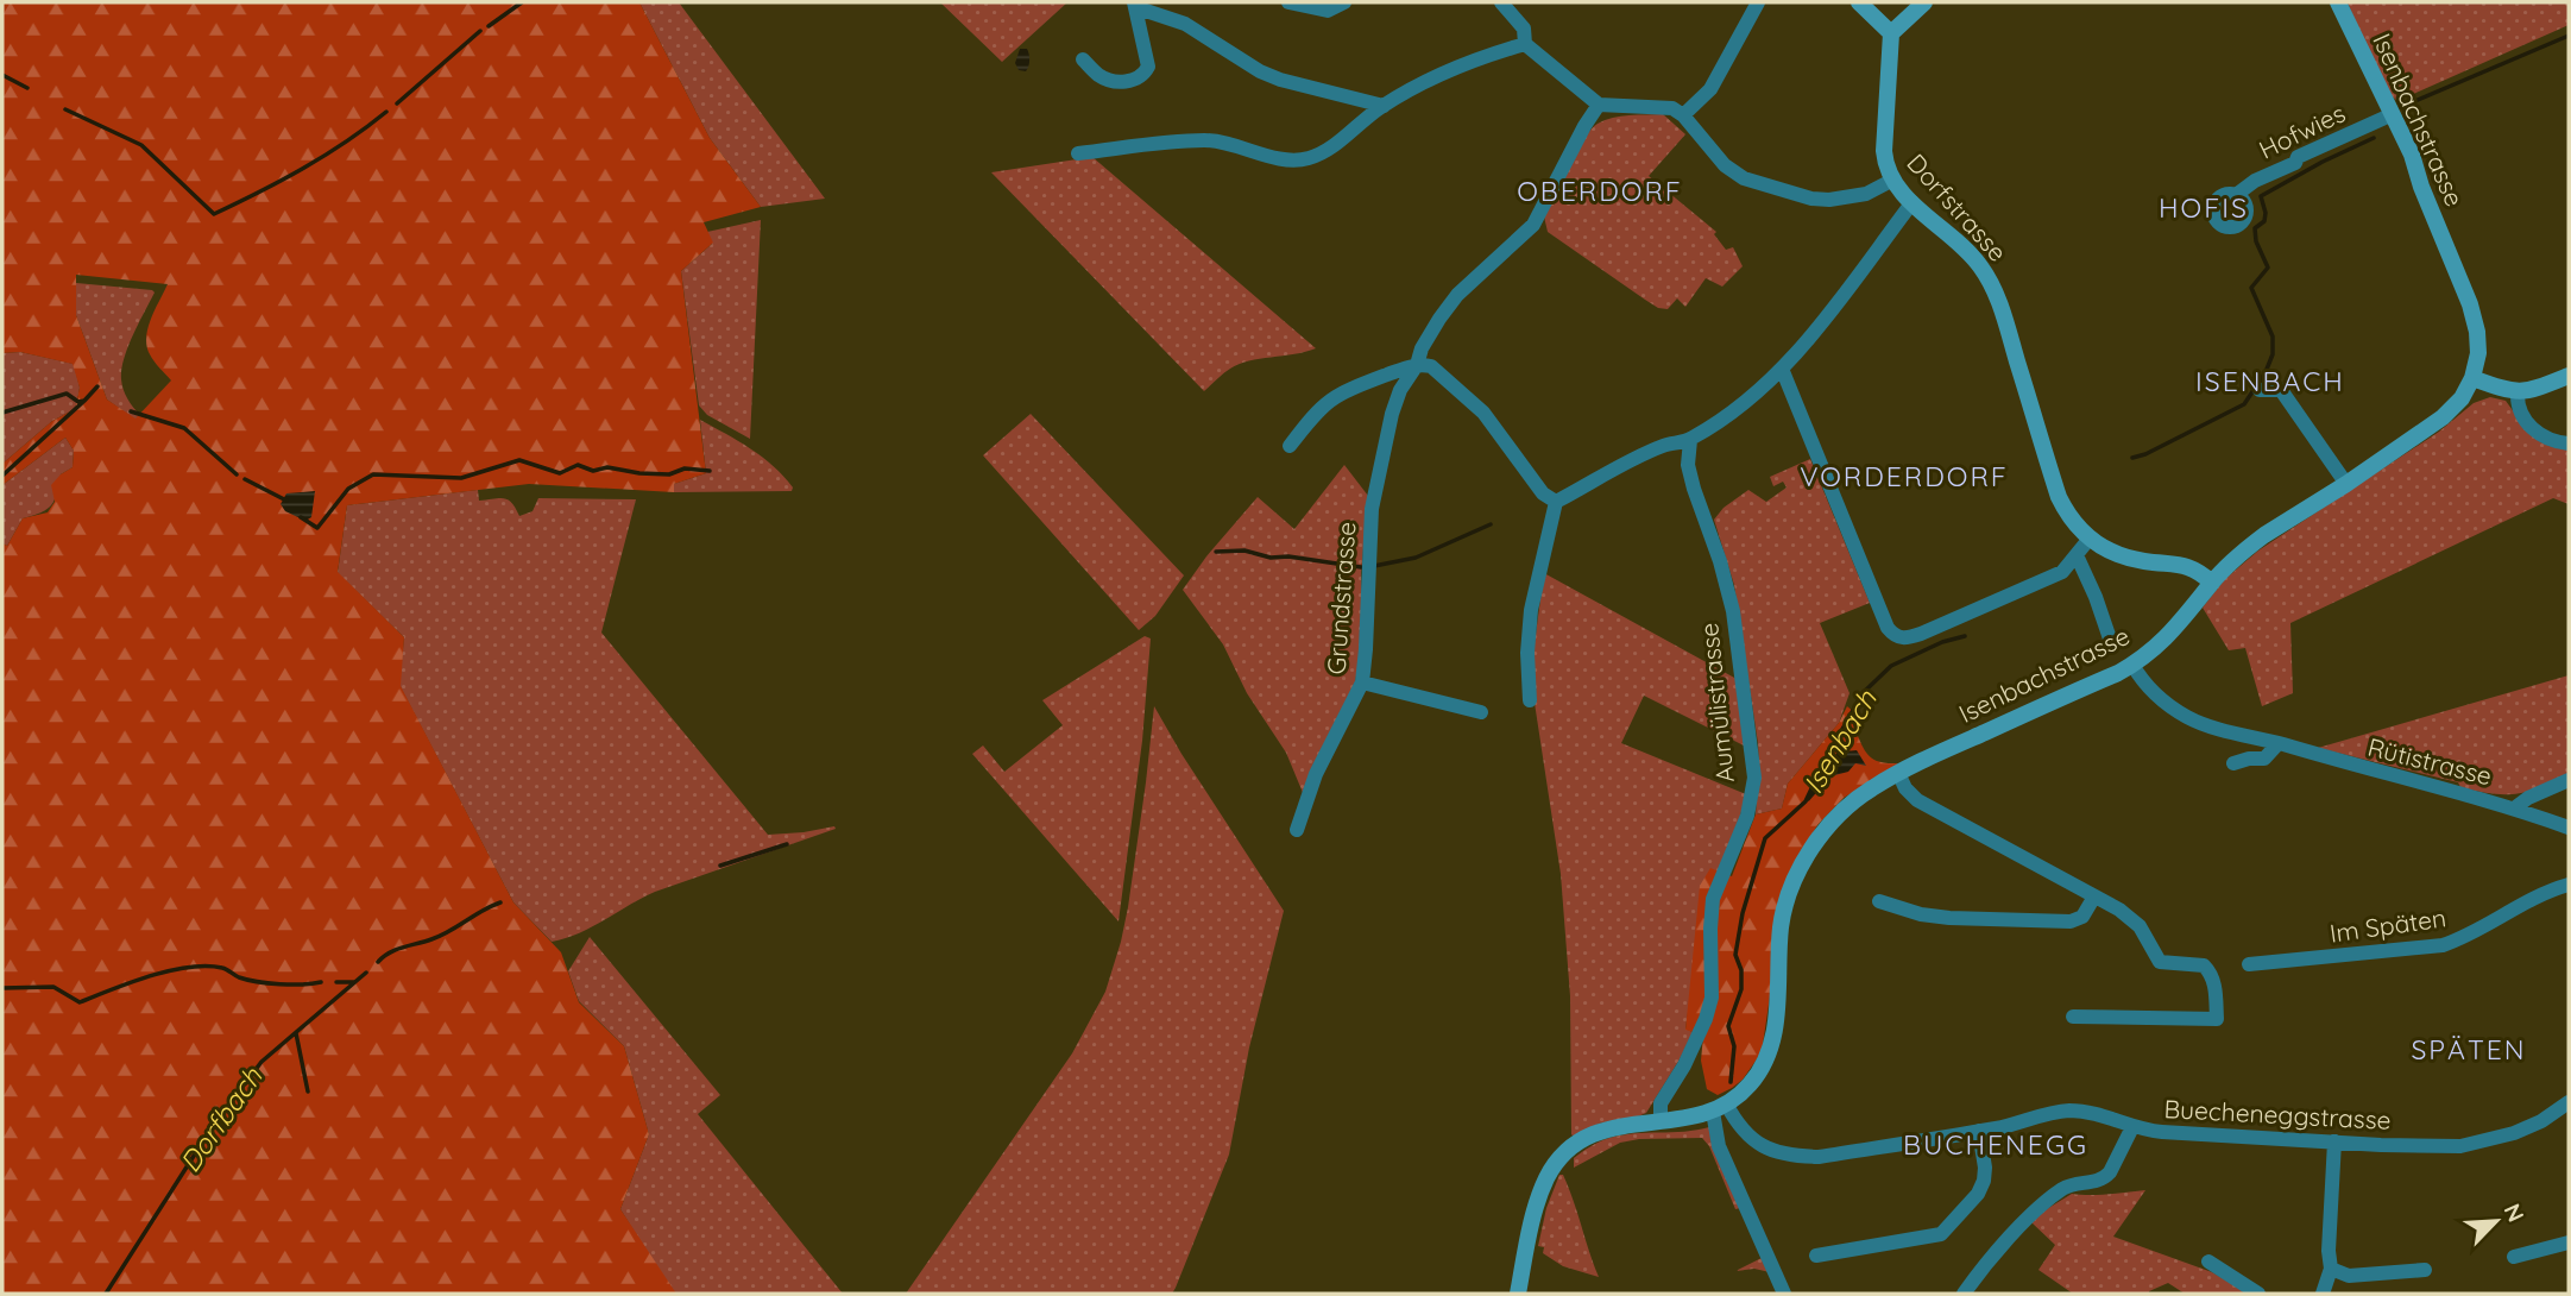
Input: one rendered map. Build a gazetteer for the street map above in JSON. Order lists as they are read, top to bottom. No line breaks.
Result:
{"streets":{"main road":["Isenbachstrasse","Dorfstrasse"],"street":["Hofwies","Grundstrasse","Aumülistrasse","Rütistrasse","Im Späten","Buecheneggstrasse"]},"crossings":[["Isenbachstrasse","Hofwies"],["Isenbachstrasse","Dorfstrasse"],["Isenbachstrasse","Rütistrasse"],["Isenbachstrasse","Buecheneggstrasse"]],"districts":["OBERDORF","HOFIS","ISENBACH","VORDERDORF","SPÄTEN","BUCHENEGG"],"water":["Isenbach","Dorfbach"],"north":"top right"}
